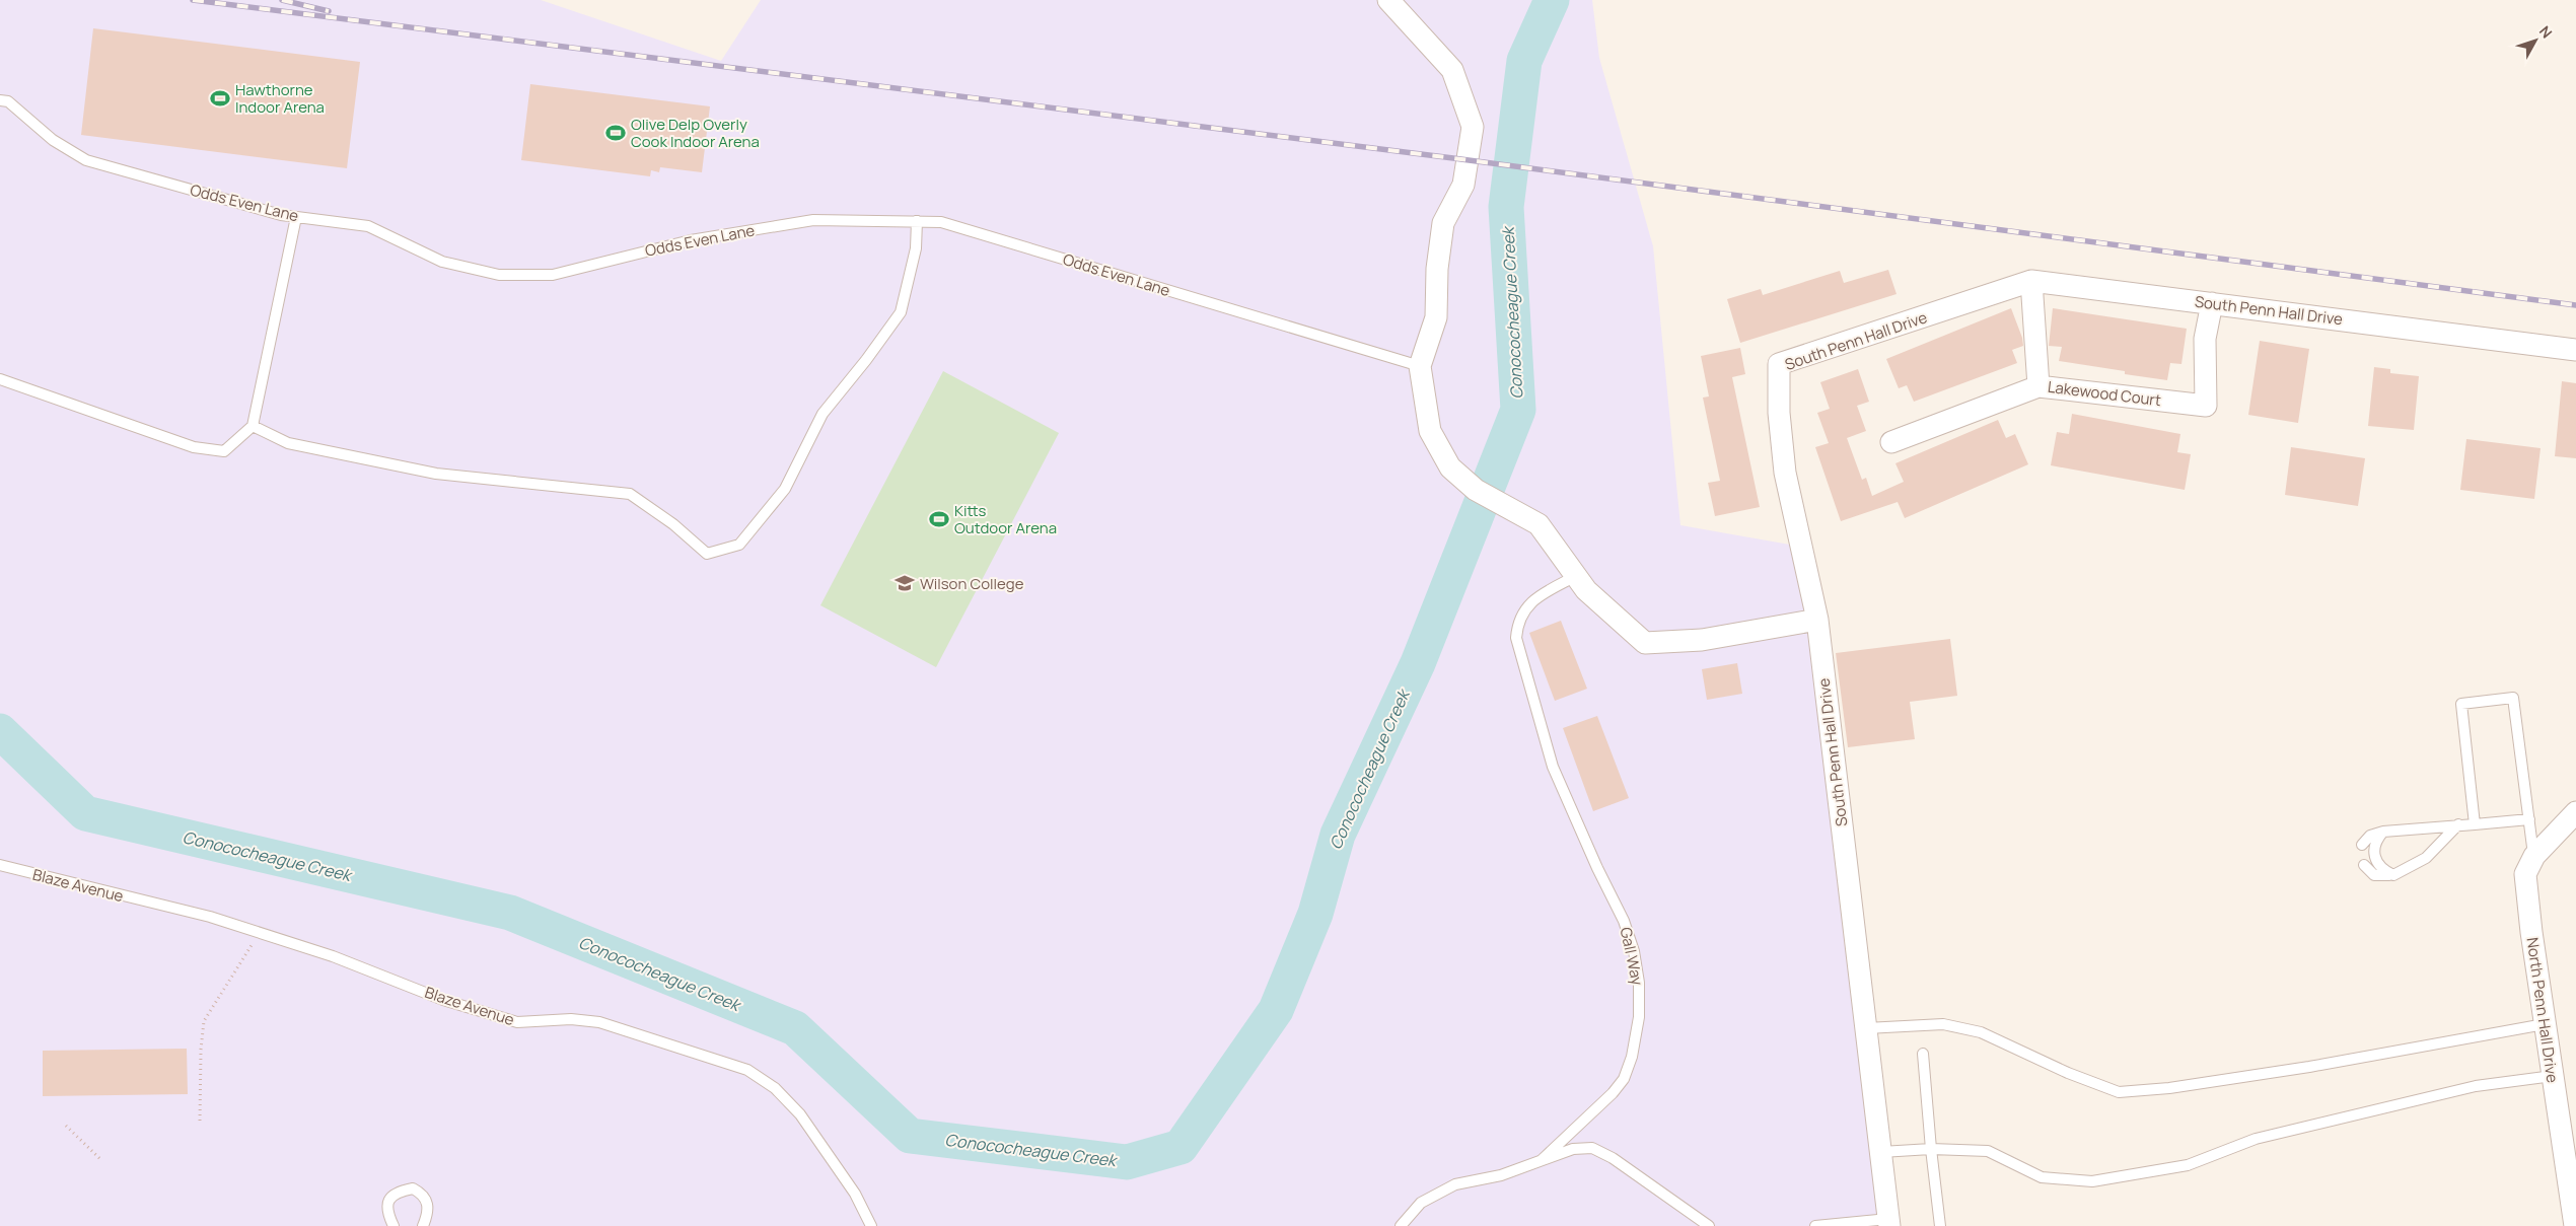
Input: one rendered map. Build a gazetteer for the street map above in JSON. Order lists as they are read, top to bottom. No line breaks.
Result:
{"streets":{"street":["South Penn Hall Drive","Lakewood Court","North Penn Hall Drive"],"lane":["Odds Even Lane","Blaze Avenue","Gall Way"]},"crossings":[["South Penn Hall Drive","Lakewood Court"]],"water":["Conococheague Creek"],"places":{"sports":["Hawthorne Indoor Arena","Olive Delp Overly Cook Indoor Arena","Kitts Outdoor Arena"],"school or university":["Wilson College"]},"north":"top right"}
